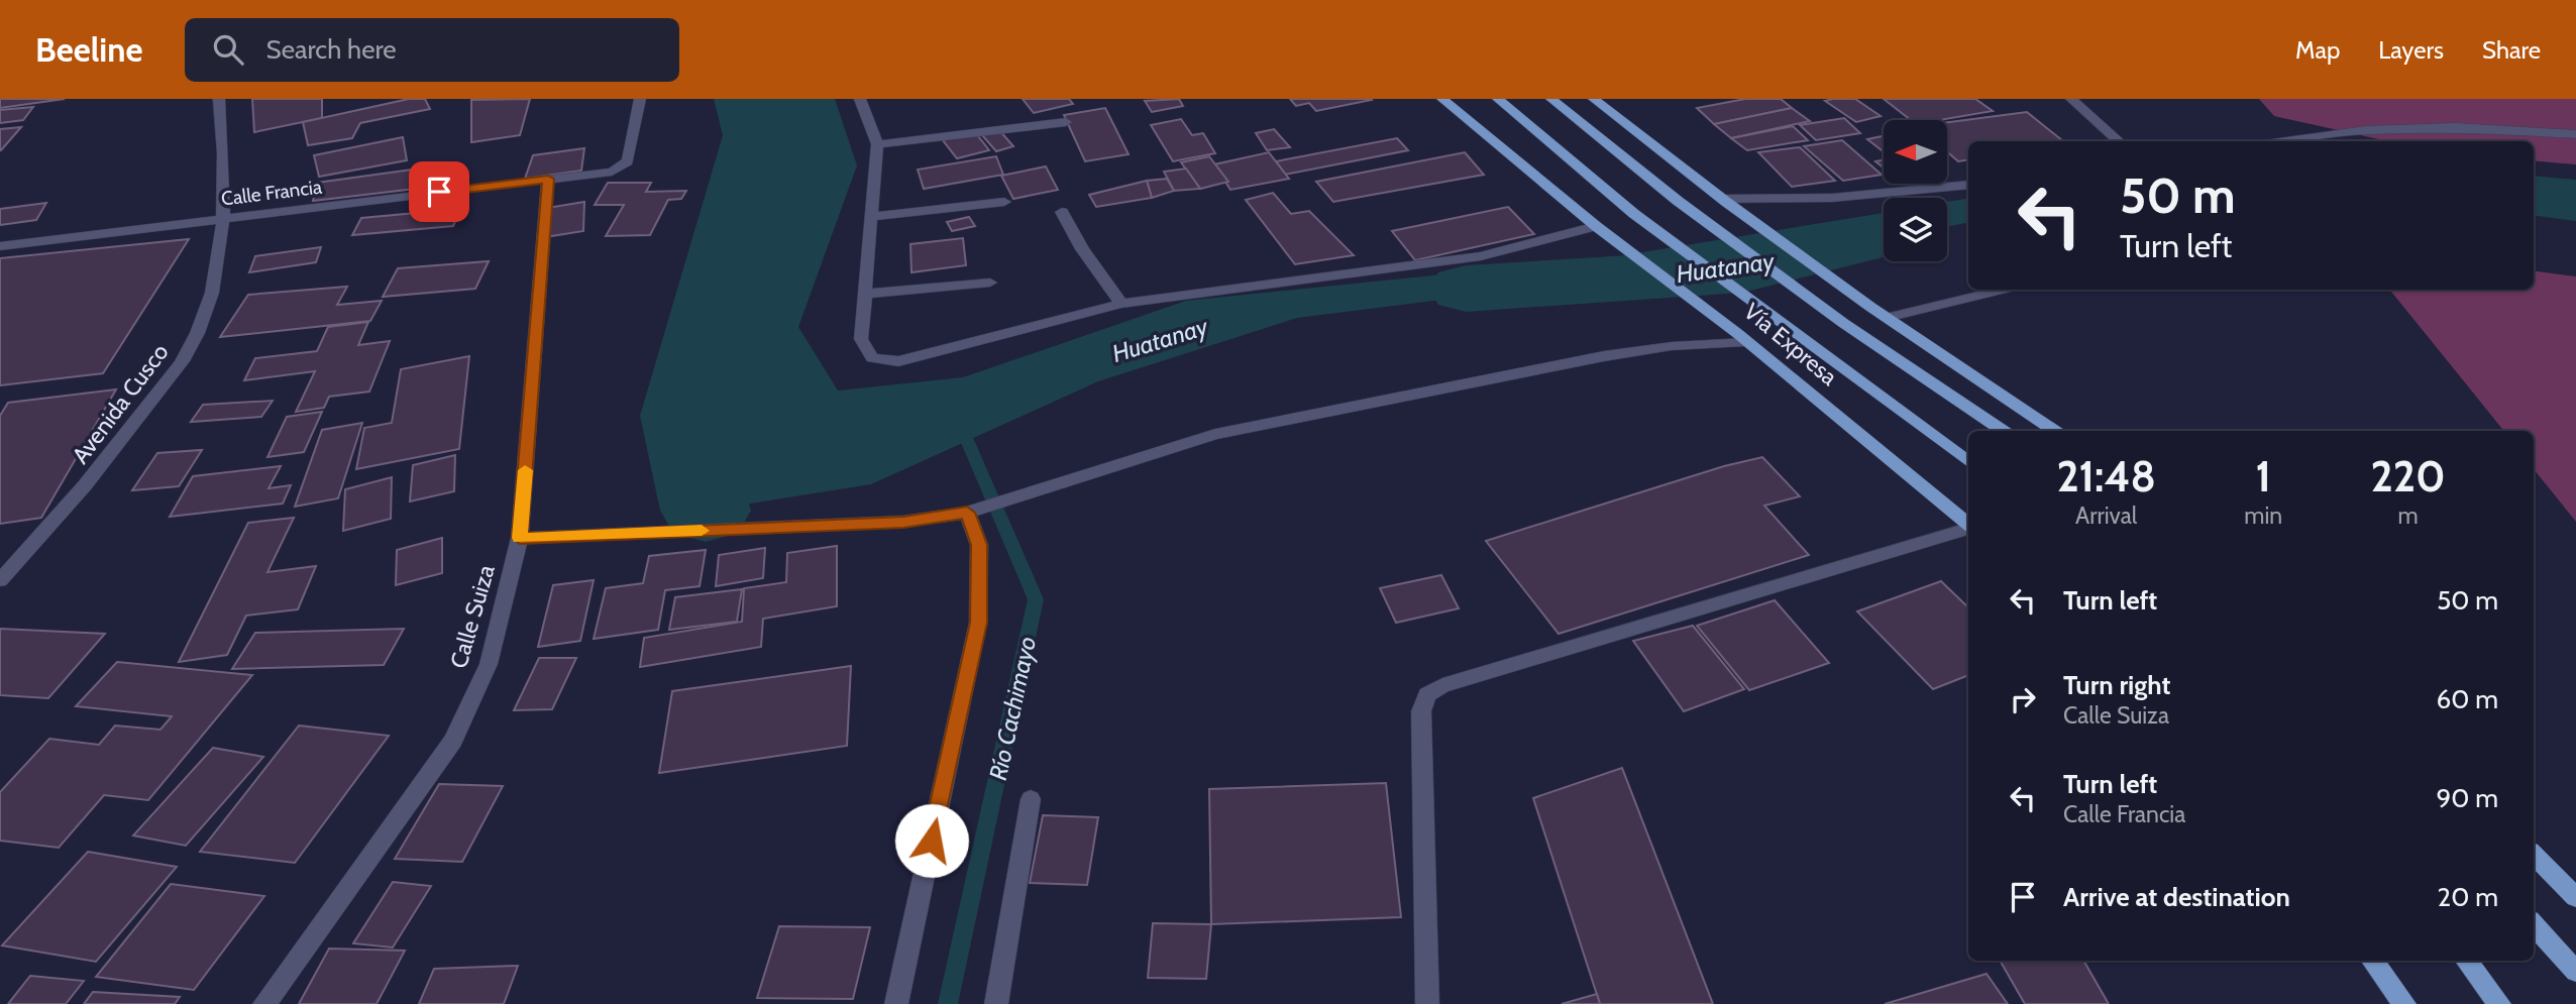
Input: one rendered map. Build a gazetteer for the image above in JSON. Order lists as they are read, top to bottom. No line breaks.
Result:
{"streets":{"main road":["Vía Expresa"],"street":["Calle Francia","Avenida Cusco","Calle Suiza"]},"crossings":[["Calle Francia","Avenida Cusco"],["Calle Francia","Calle Suiza"]],"water":["Huatanay","Río Cachimayo"],"north":"left","page":{"header":"Beeline","search":"Search here","nav":["Map","Layers","Share"],"turn":["50 m","Turn left"],"eta":["21:48","Arrival","1","min","220","m"],"list":[{"name":"Turn left","value":"50 m"},{"name":"Turn right","note":"Calle Suiza","value":"60 m"},{"name":"Turn left","note":"Calle Francia","value":"90 m"},{"name":"Arrive at destination","value":"20 m"}]}}
